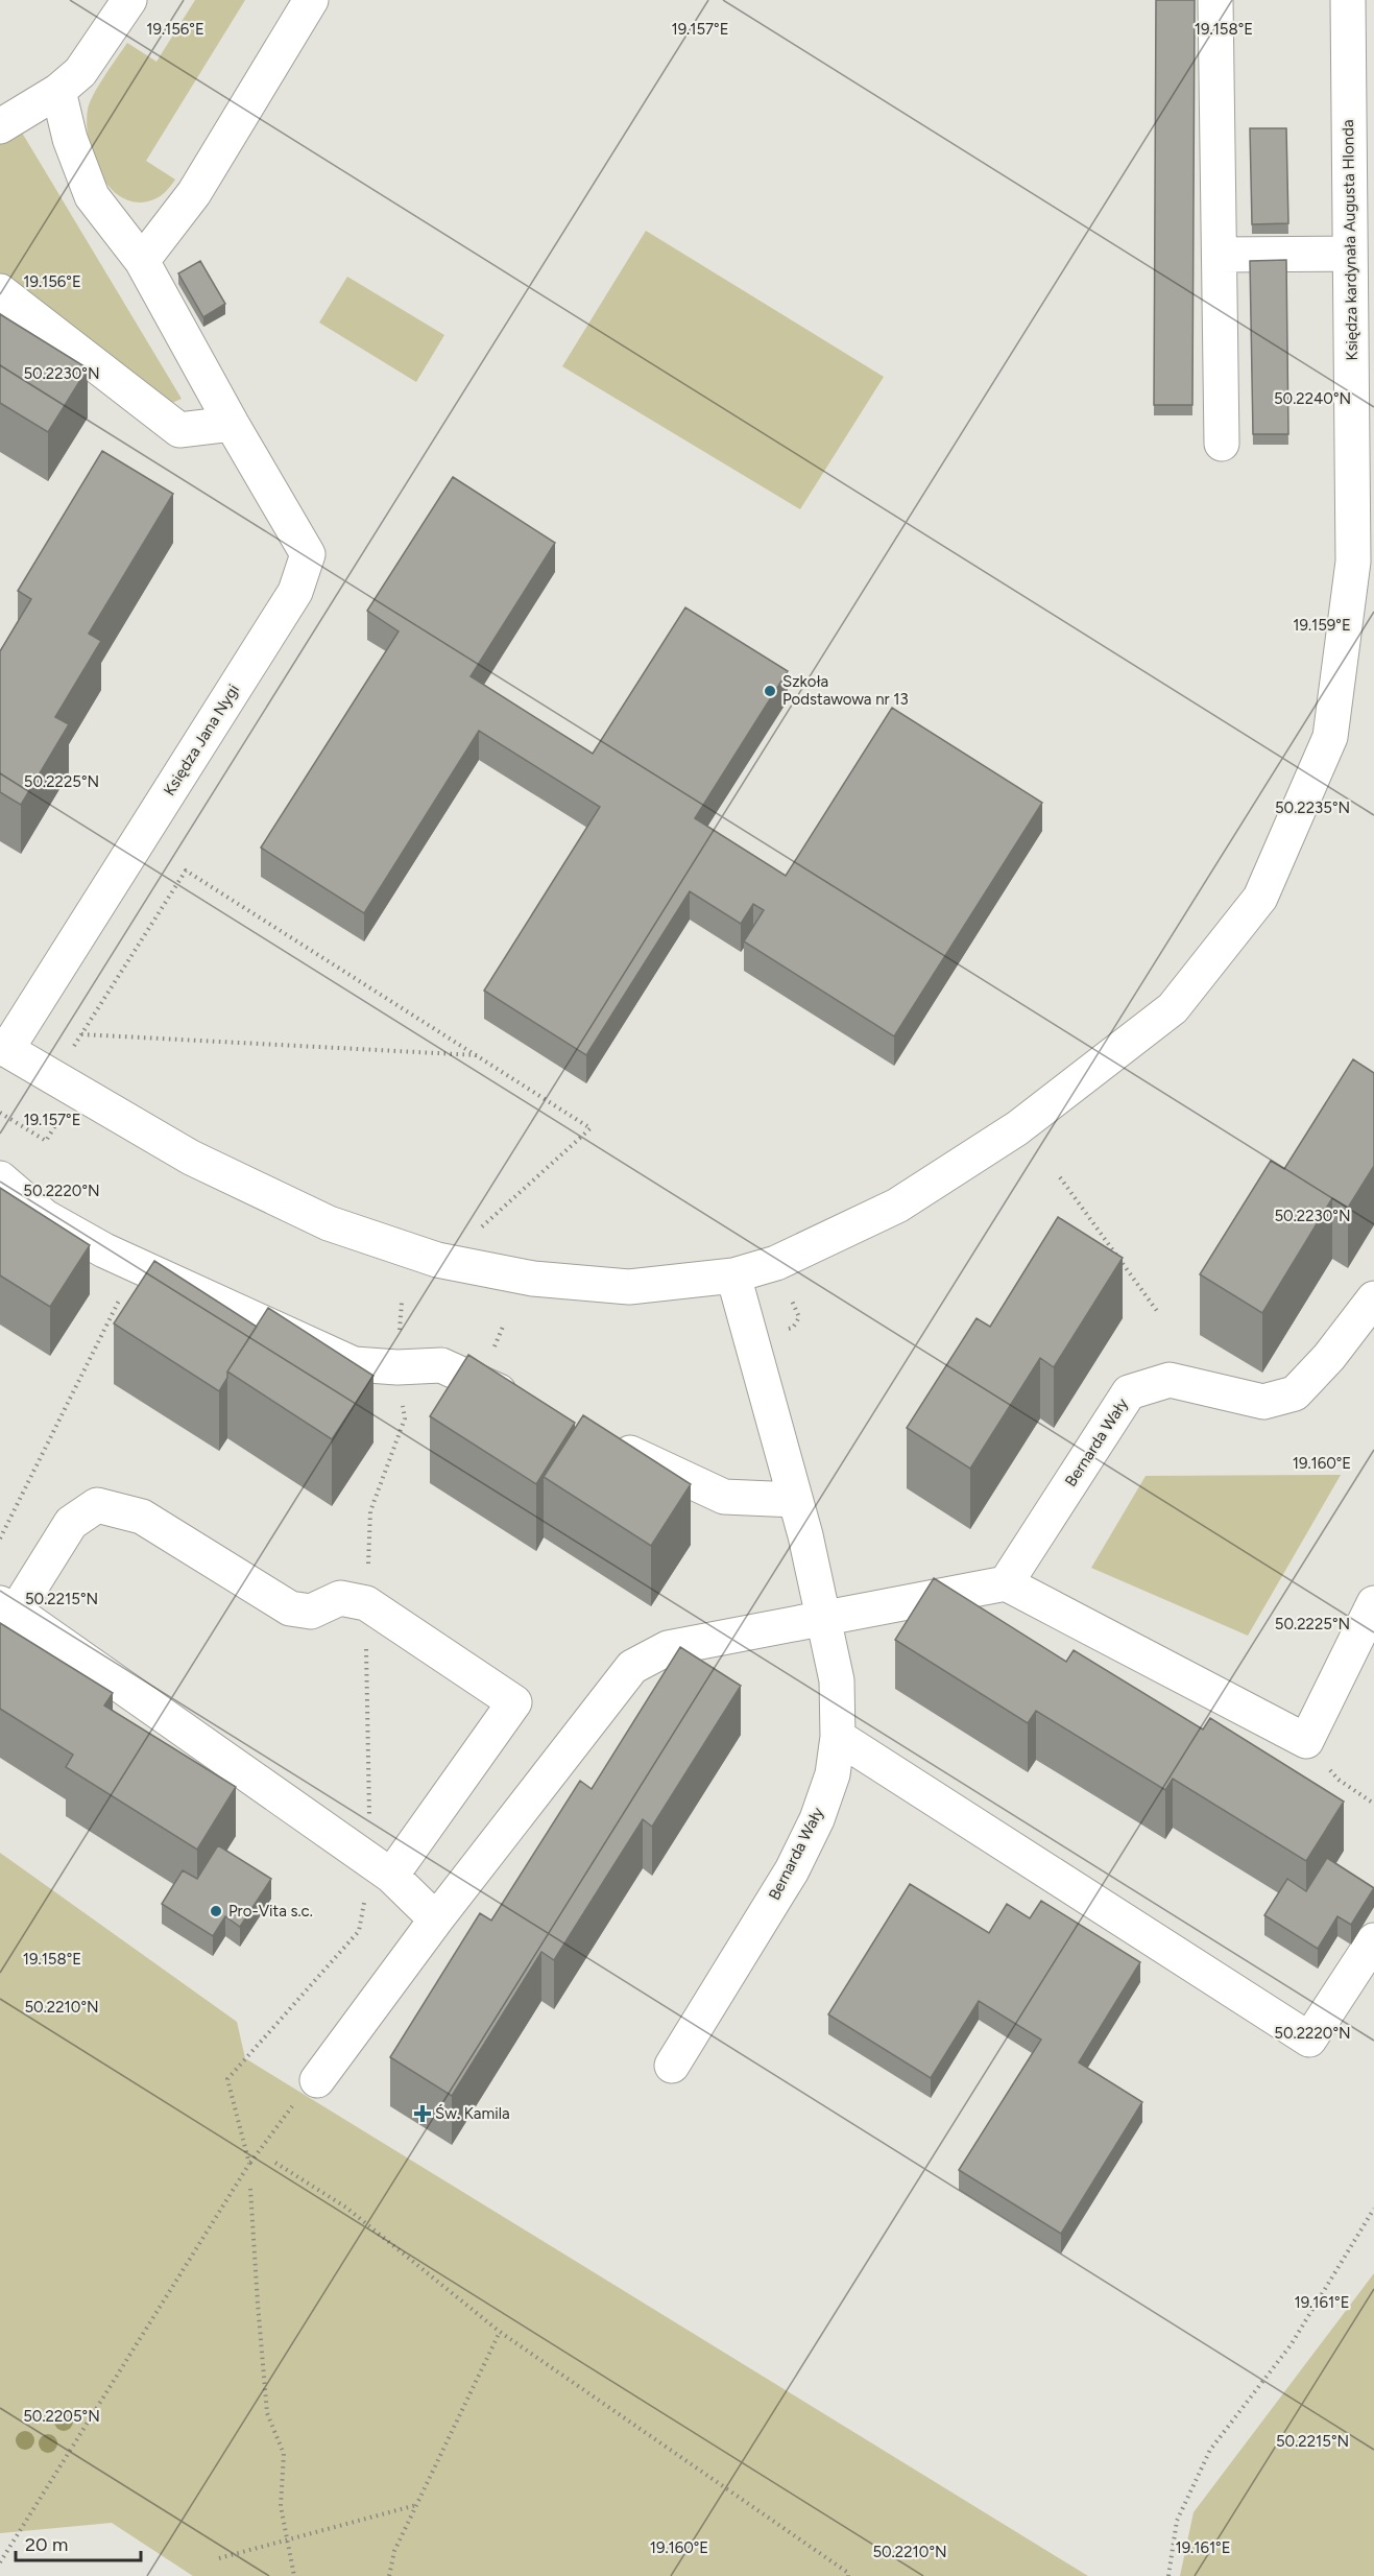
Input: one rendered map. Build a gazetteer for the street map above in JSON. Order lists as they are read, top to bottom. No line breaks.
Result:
{"streets":{"street":["Księdza kardynała Augusta Hlonda","Księdza Jana Nygi","Bernarda Wały"]},"crossings":[["Księdza kardynała Augusta Hlonda","Księdza Jana Nygi"],["Księdza kardynała Augusta Hlonda","Bernarda Wały"]],"places":{"other":["Szkoła Podstawowa nr 13","Pro-Vita s.c."],"health":["Św. Kamila"]},"scale_bar":"20 m","coordinates":["19.156°E","19.157°E","19.158°E","50.2230°N","50.2240°N","19.159°E","50.2225°N","50.2235°N","50.2220°N","19.160°E","50.2215°N","50.2210°N","19.161°E","50.2205°N"]}
